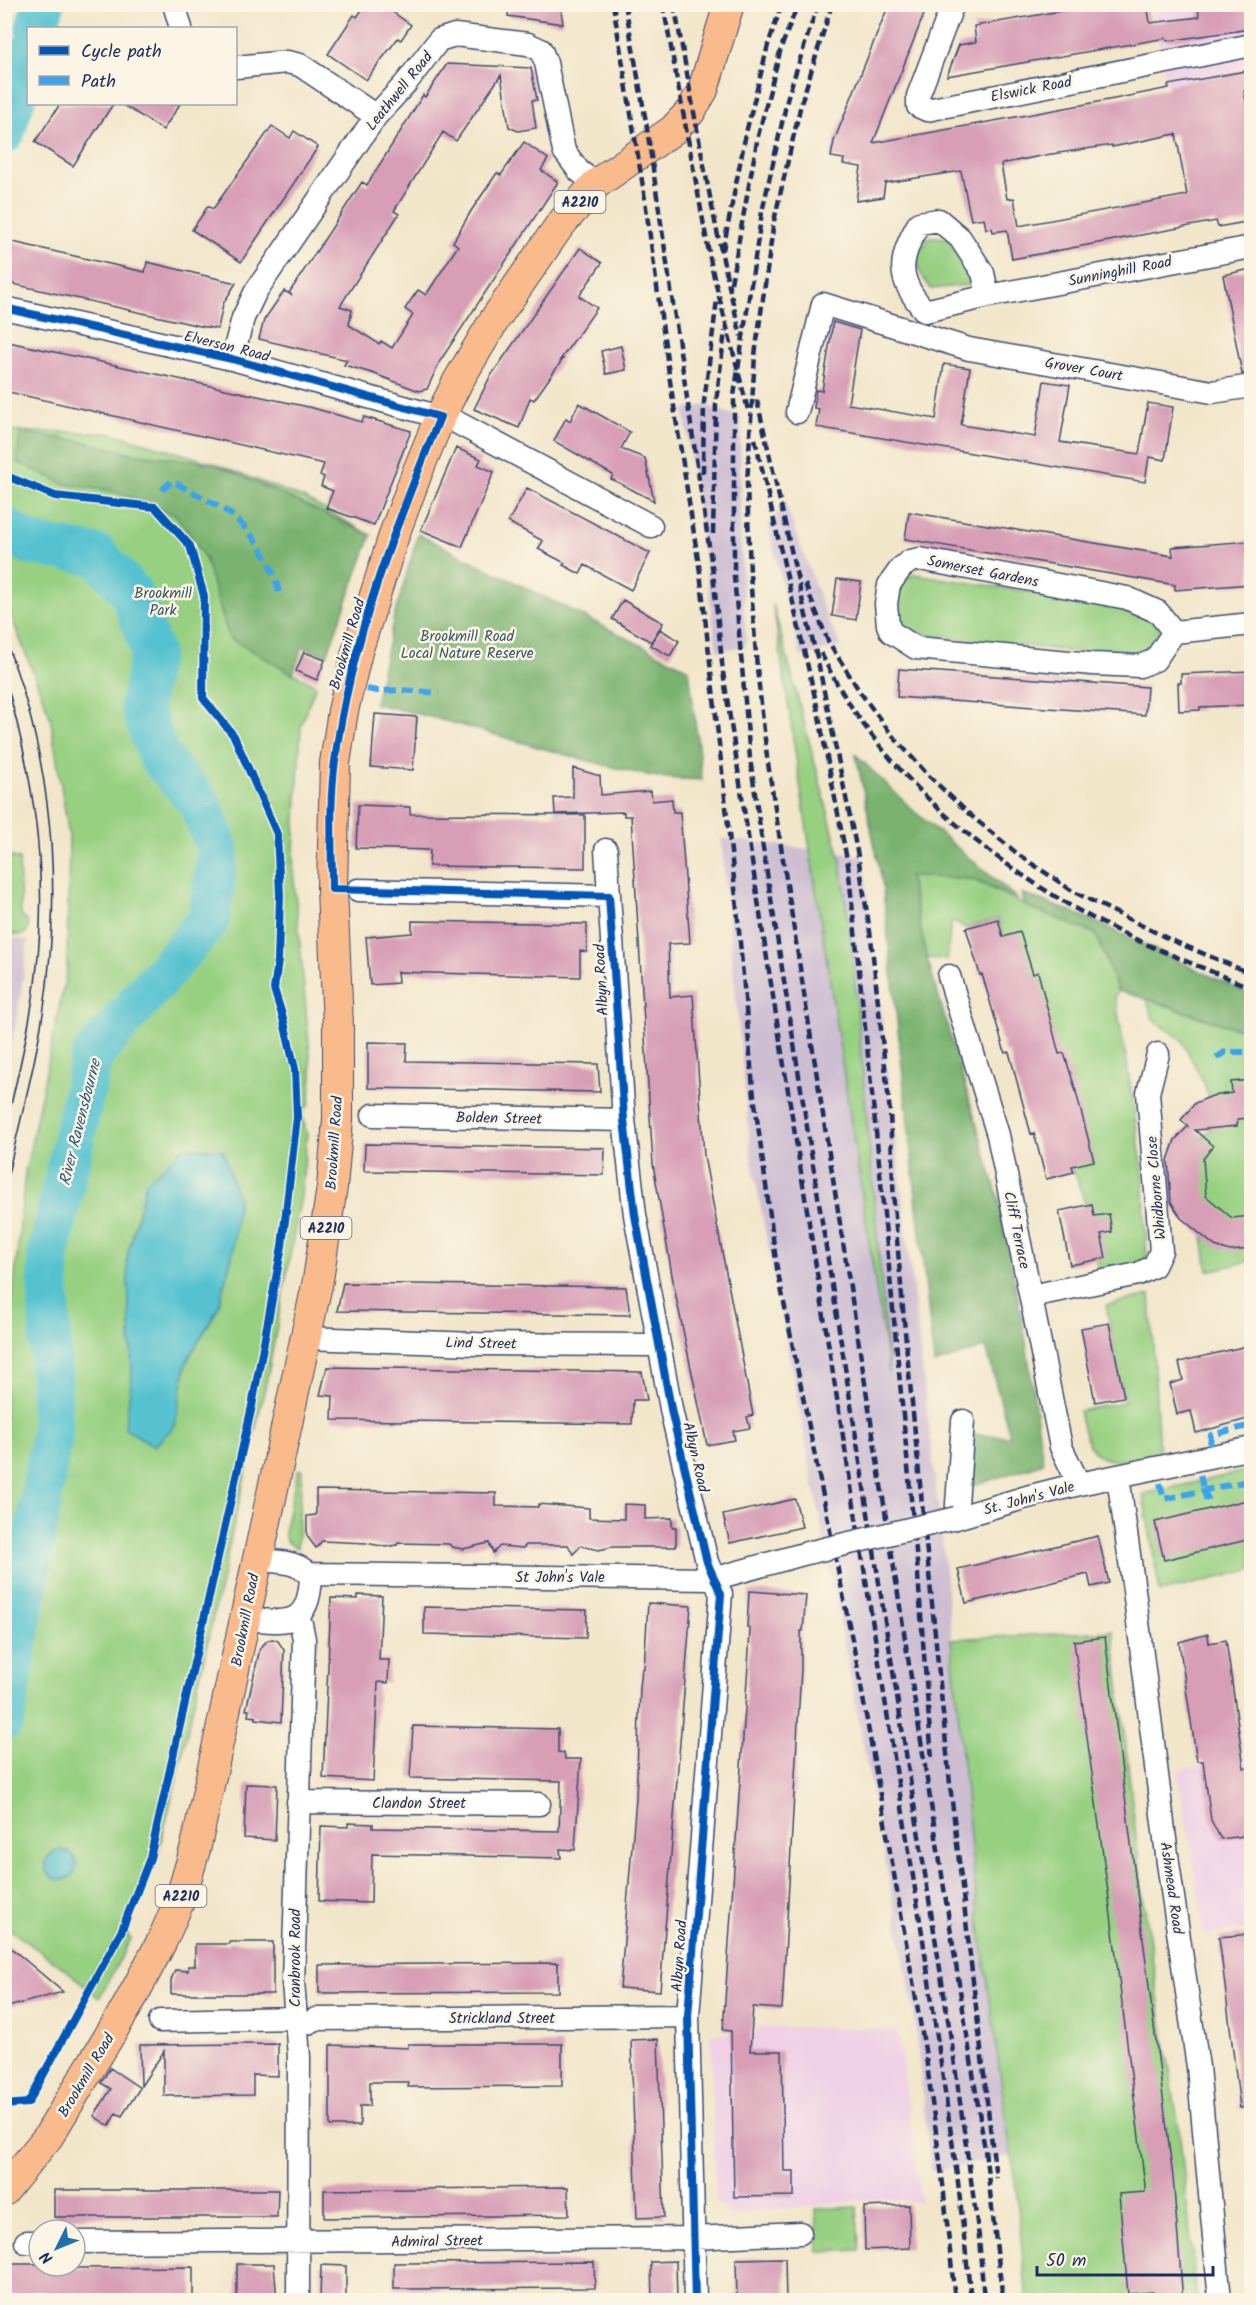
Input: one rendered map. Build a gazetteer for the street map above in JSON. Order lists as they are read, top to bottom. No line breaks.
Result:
{"streets":{"main road":["A2210","Brookmill Road"],"street":["Elswick Road","Leathwell Road","Sunninghill Road","Elverson Road","Grover Court","Somerset Gardens","Albyn Road","Bolden Street","Whidborne Close","Cliff Terrace","Lind Street","St. John's Vale","St John's Vale","Clandon Street","Ashmead Road","Cranbrook Road","Strickland Street","Admiral Street"]},"crossings":[["Leathwell Road","Elverson Road"],["Leathwell Road","Brookmill Road"],["Sunninghill Road","Grover Court"],["Elverson Road","Brookmill Road"],["Brookmill Road","Lind Street"],["Brookmill Road","St John's Vale"],["Brookmill Road","Cranbrook Road"],["Albyn Road","Bolden Street"],["Albyn Road","Lind Street"],["Albyn Road","St John's Vale"],["Albyn Road","Strickland Street"],["Albyn Road","Admiral Street"],["Whidborne Close","Cliff Terrace"],["Cliff Terrace","St. John's Vale"],["St. John's Vale","St John's Vale"],["St. John's Vale","Ashmead Road"],["St John's Vale","Cranbrook Road"],["Clandon Street","Cranbrook Road"],["Cranbrook Road","Strickland Street"],["Cranbrook Road","Admiral Street"]],"water":["River Ravensbourne"],"parks":["Brookmill Park","Brookmill Road Local Nature Reserve"],"legend":["Cycle path","Path"],"scale_bar":"50 m","north":"bottom left"}
